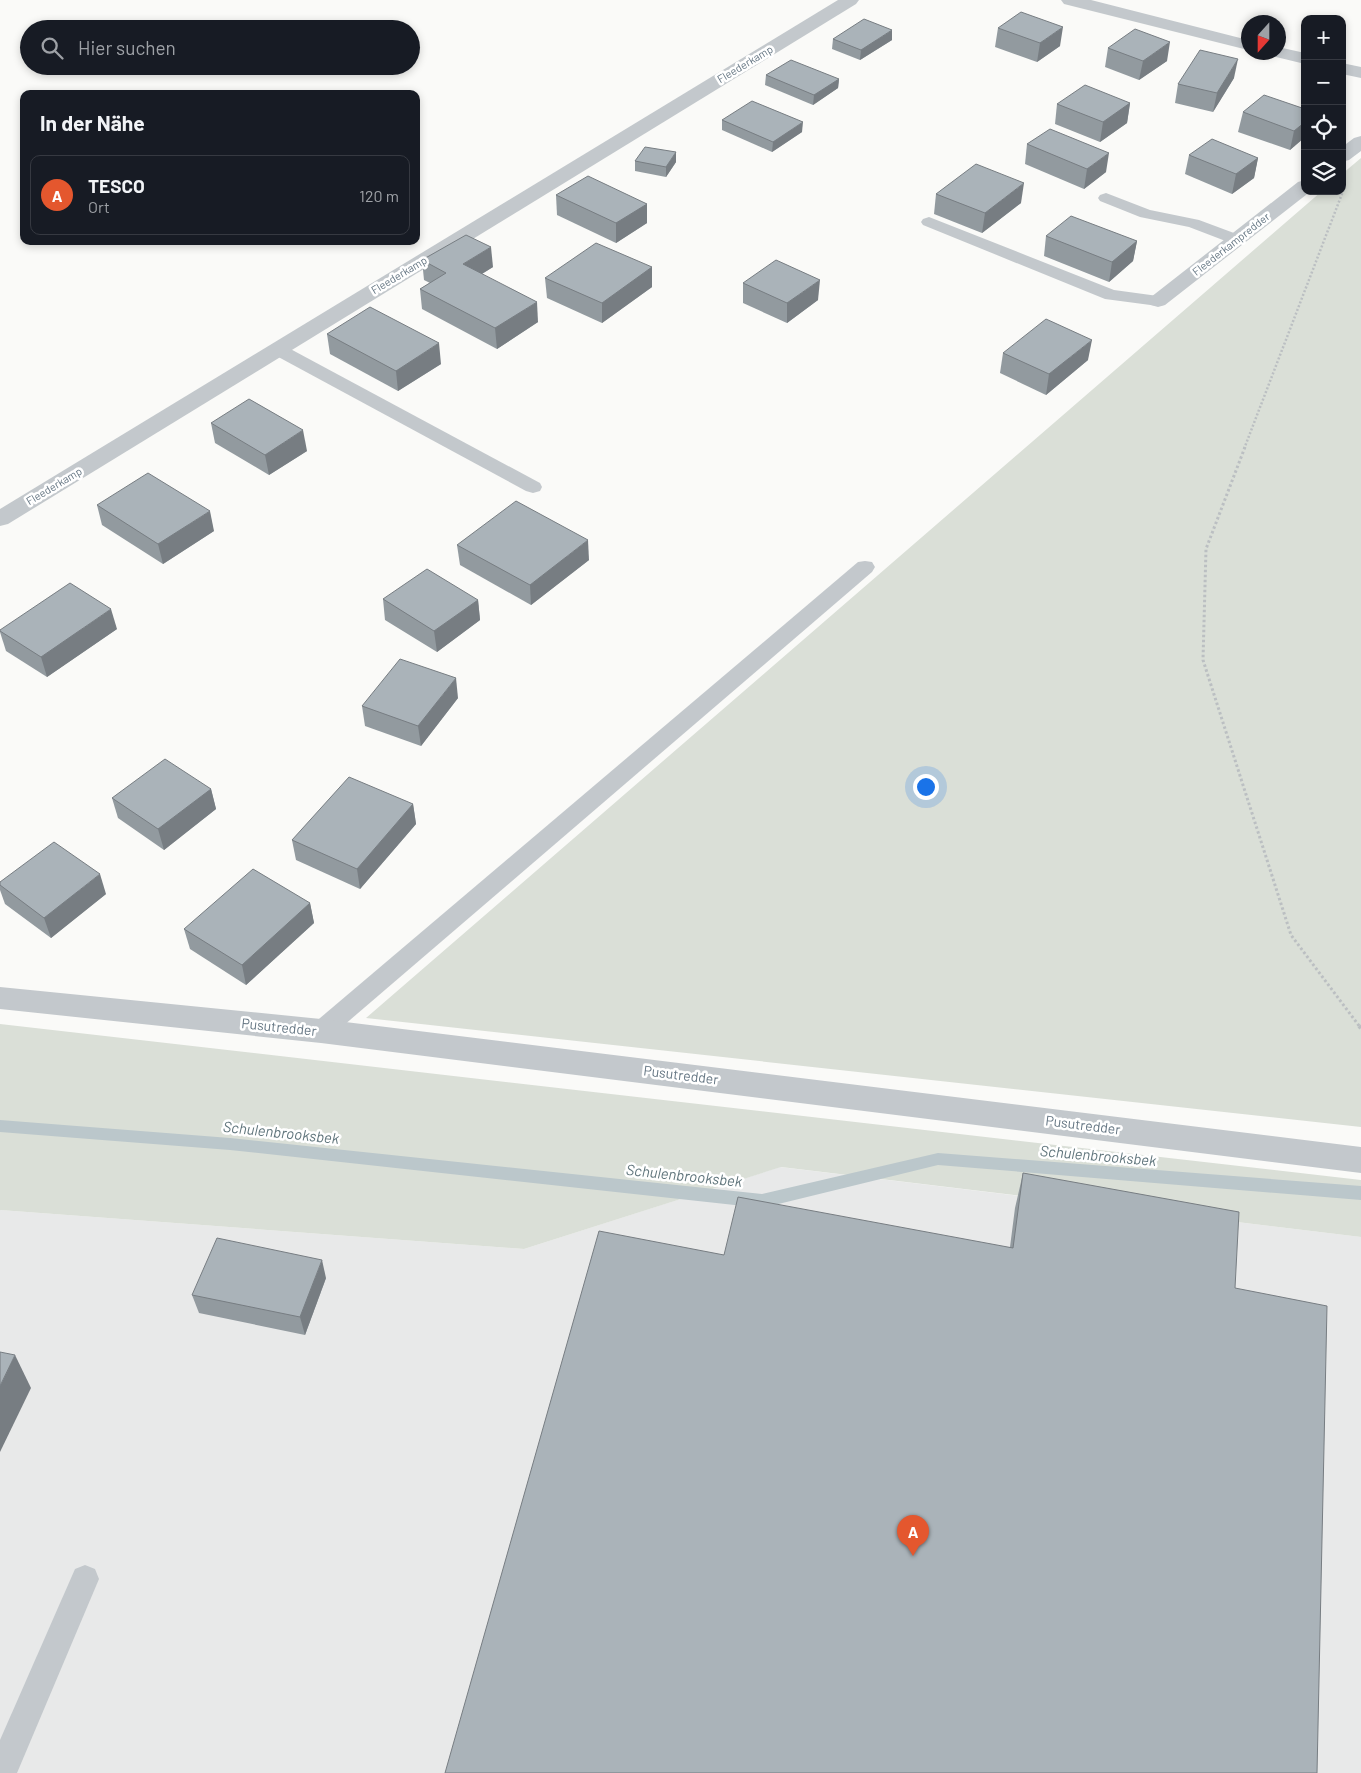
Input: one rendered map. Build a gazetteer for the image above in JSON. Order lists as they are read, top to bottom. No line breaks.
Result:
{"streets":{"street":["Fleederkamp","Fleederkampredder","Pusutredder"]},"water":["Schulenbrooksbek"],"north":"bottom","page":{"map_buttons":["+","−"],"search":"Hier suchen","heading":"In der Nähe","list":[{"mark":"A","name":"TESCO","note":"Ort","value":"120 m"}],"pins":"A"}}
